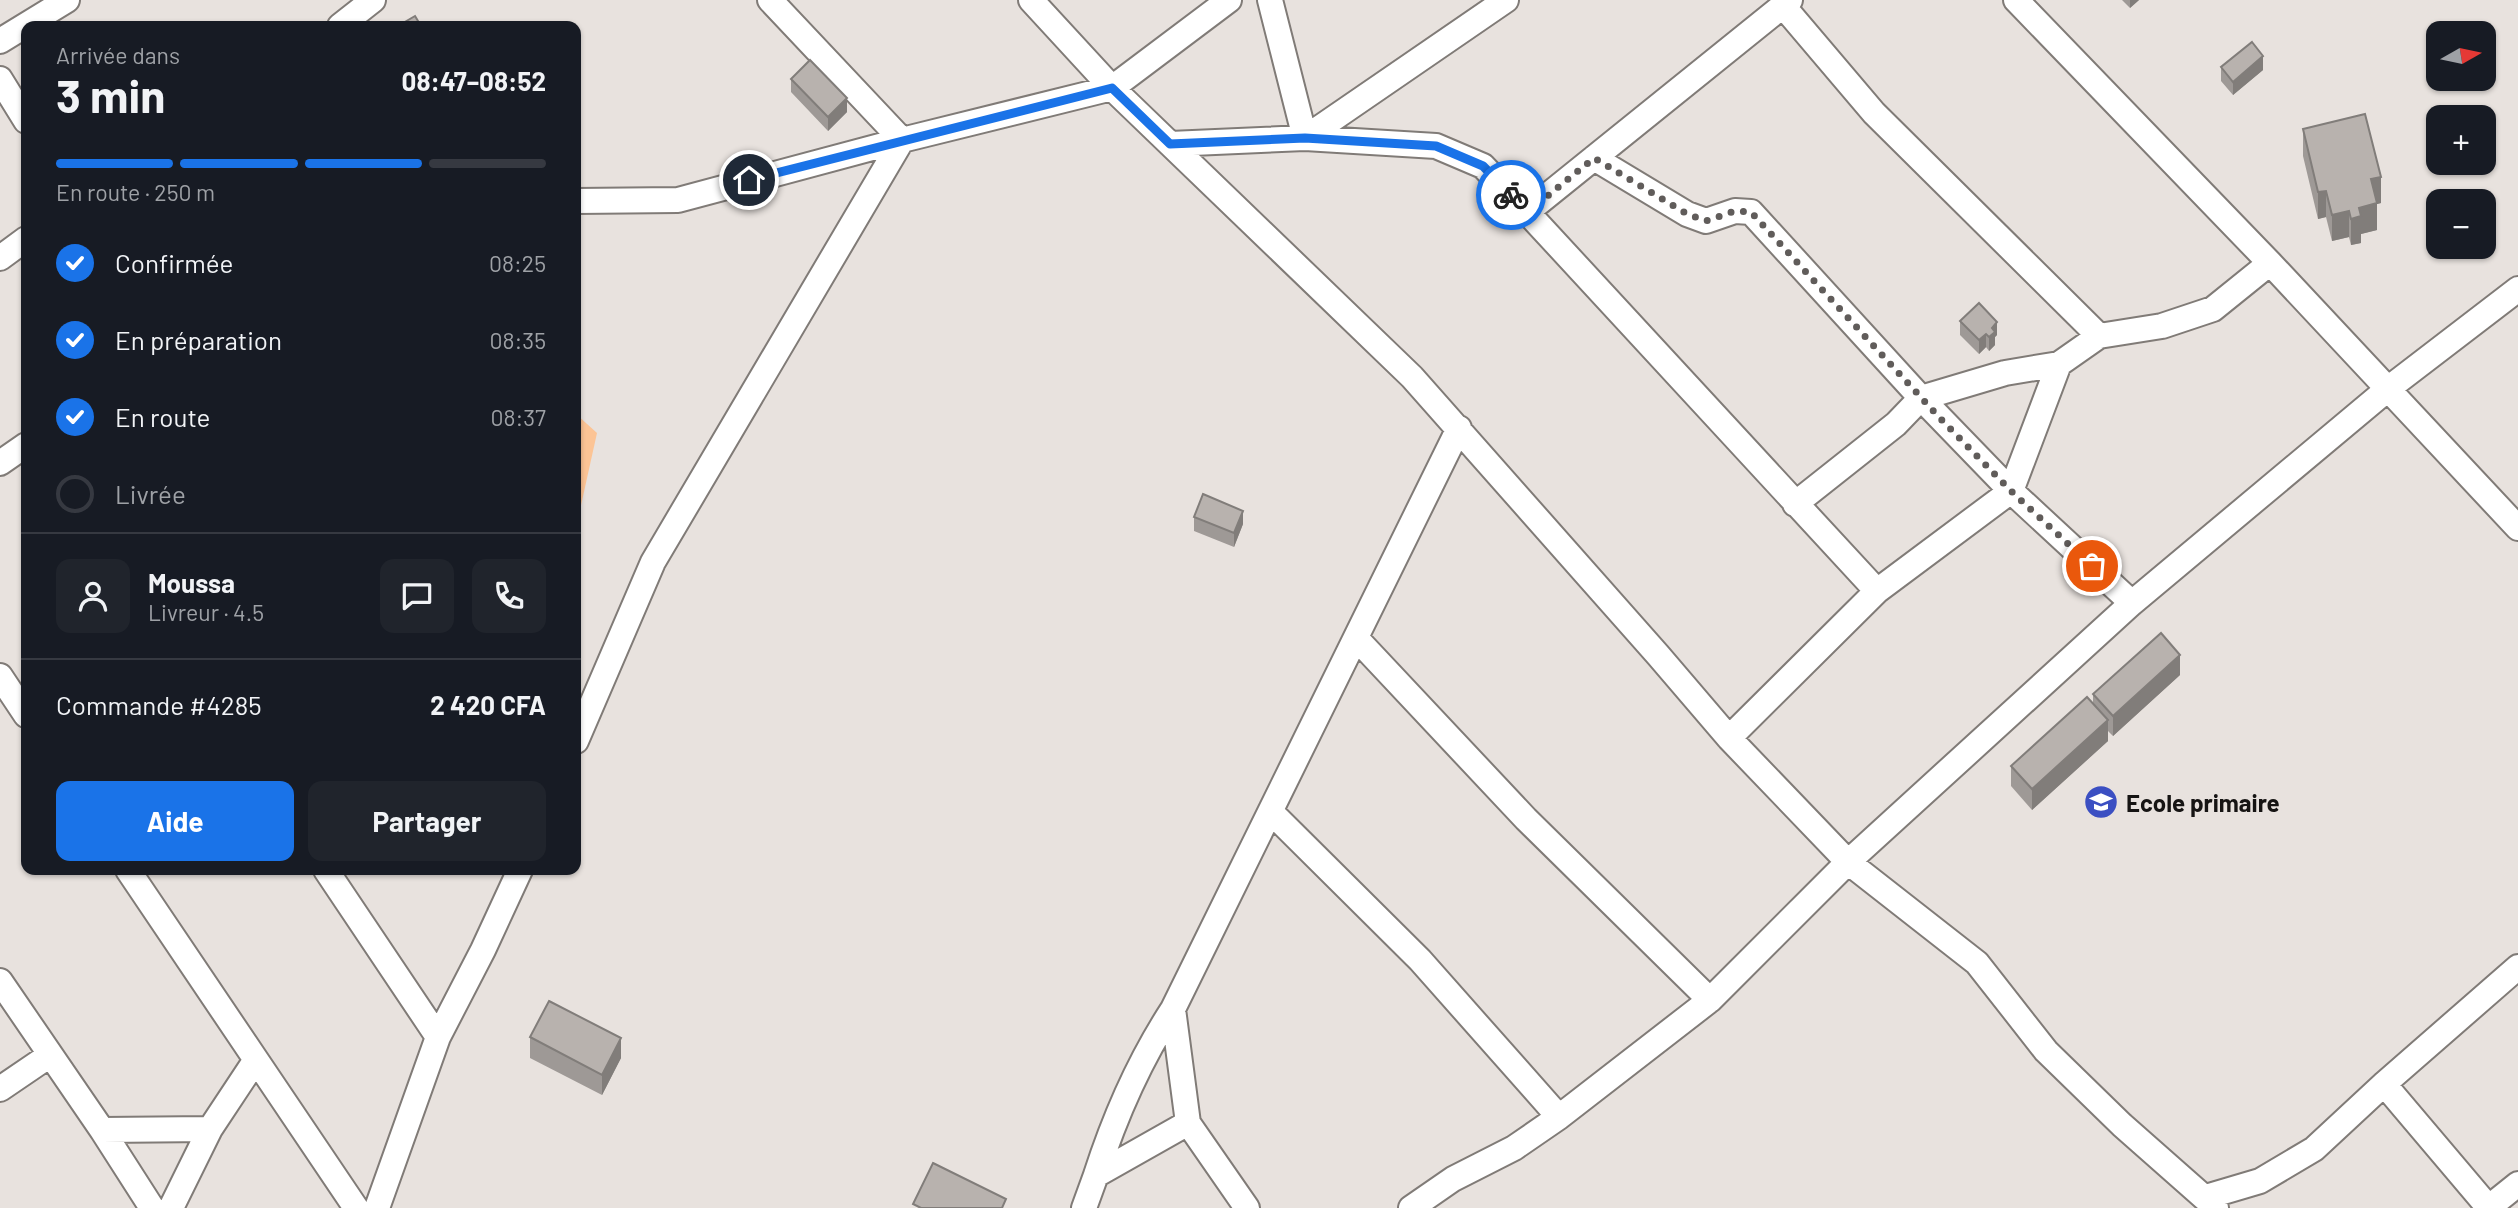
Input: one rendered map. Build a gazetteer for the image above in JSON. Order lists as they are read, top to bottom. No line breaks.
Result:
{"places":{"school or university":["Ecole primaire"]},"north":"right","page":{"map_buttons":["+","−"],"heading":["3 min","Arrivée dans","08:47–08:52"],"panel":["Moussa","Livreur · 4.5","Commande #4285","2 420 CFA"],"bar":"En route · 250 m","list":[["Confirmée","08:25"],["En préparation","08:35"],["En route","08:37"],"Livrée"],"buttons":["Aide","Partager"]}}
